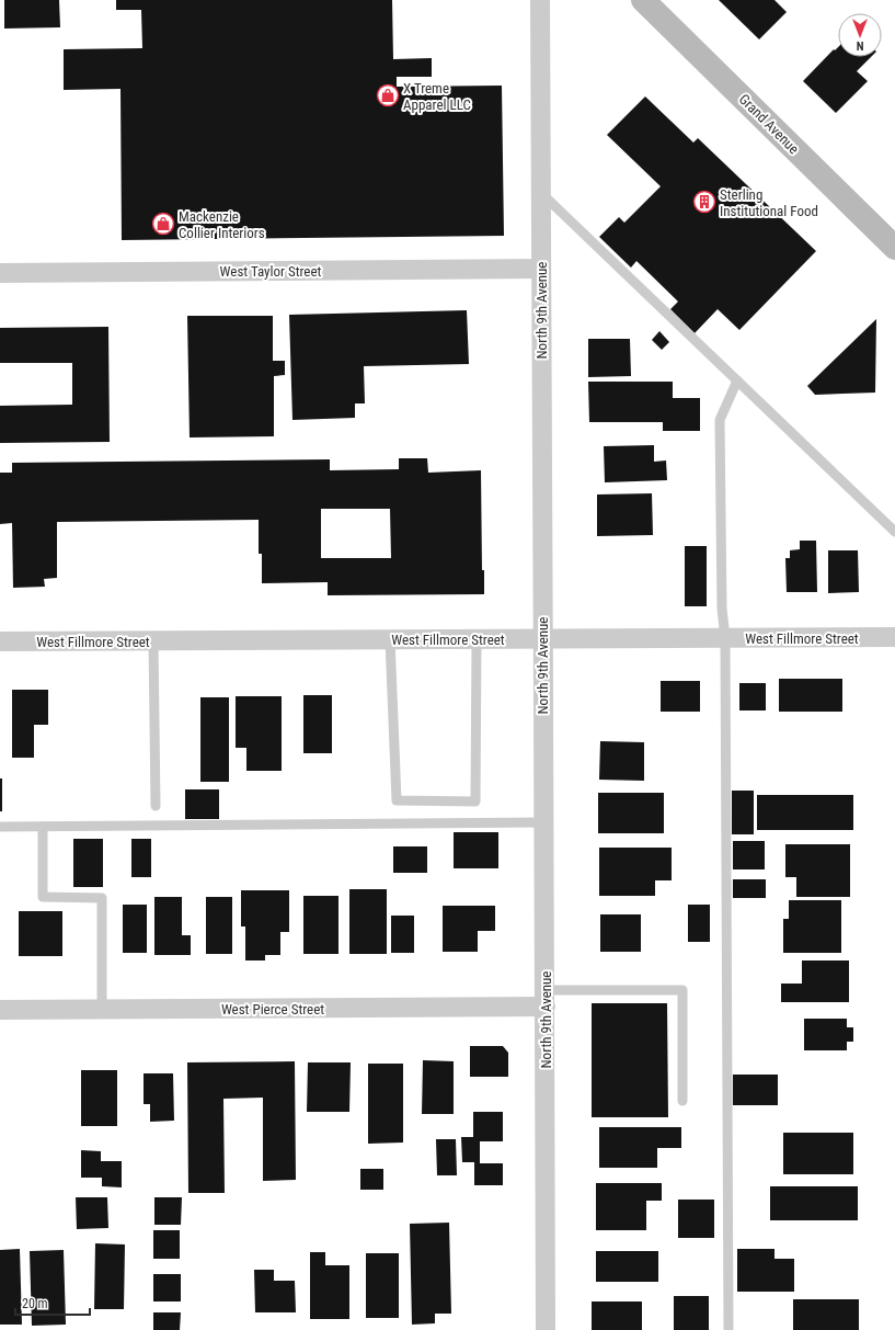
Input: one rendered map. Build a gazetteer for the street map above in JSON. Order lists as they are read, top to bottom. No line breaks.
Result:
{"streets":{"main road":["Grand Avenue"],"street":["West Taylor Street","North 9th Avenue","West Fillmore Street","West Pierce Street"]},"crossings":[["West Taylor Street","North 9th Avenue"],["North 9th Avenue","West Fillmore Street"],["North 9th Avenue","West Pierce Street"]],"places":{"shop":["X Treme Apparel LLC","Mackenzie Collier Interiors"],"building":["Sterling Institutional Food"]},"scale_bar":"20 m","north":"bottom"}
